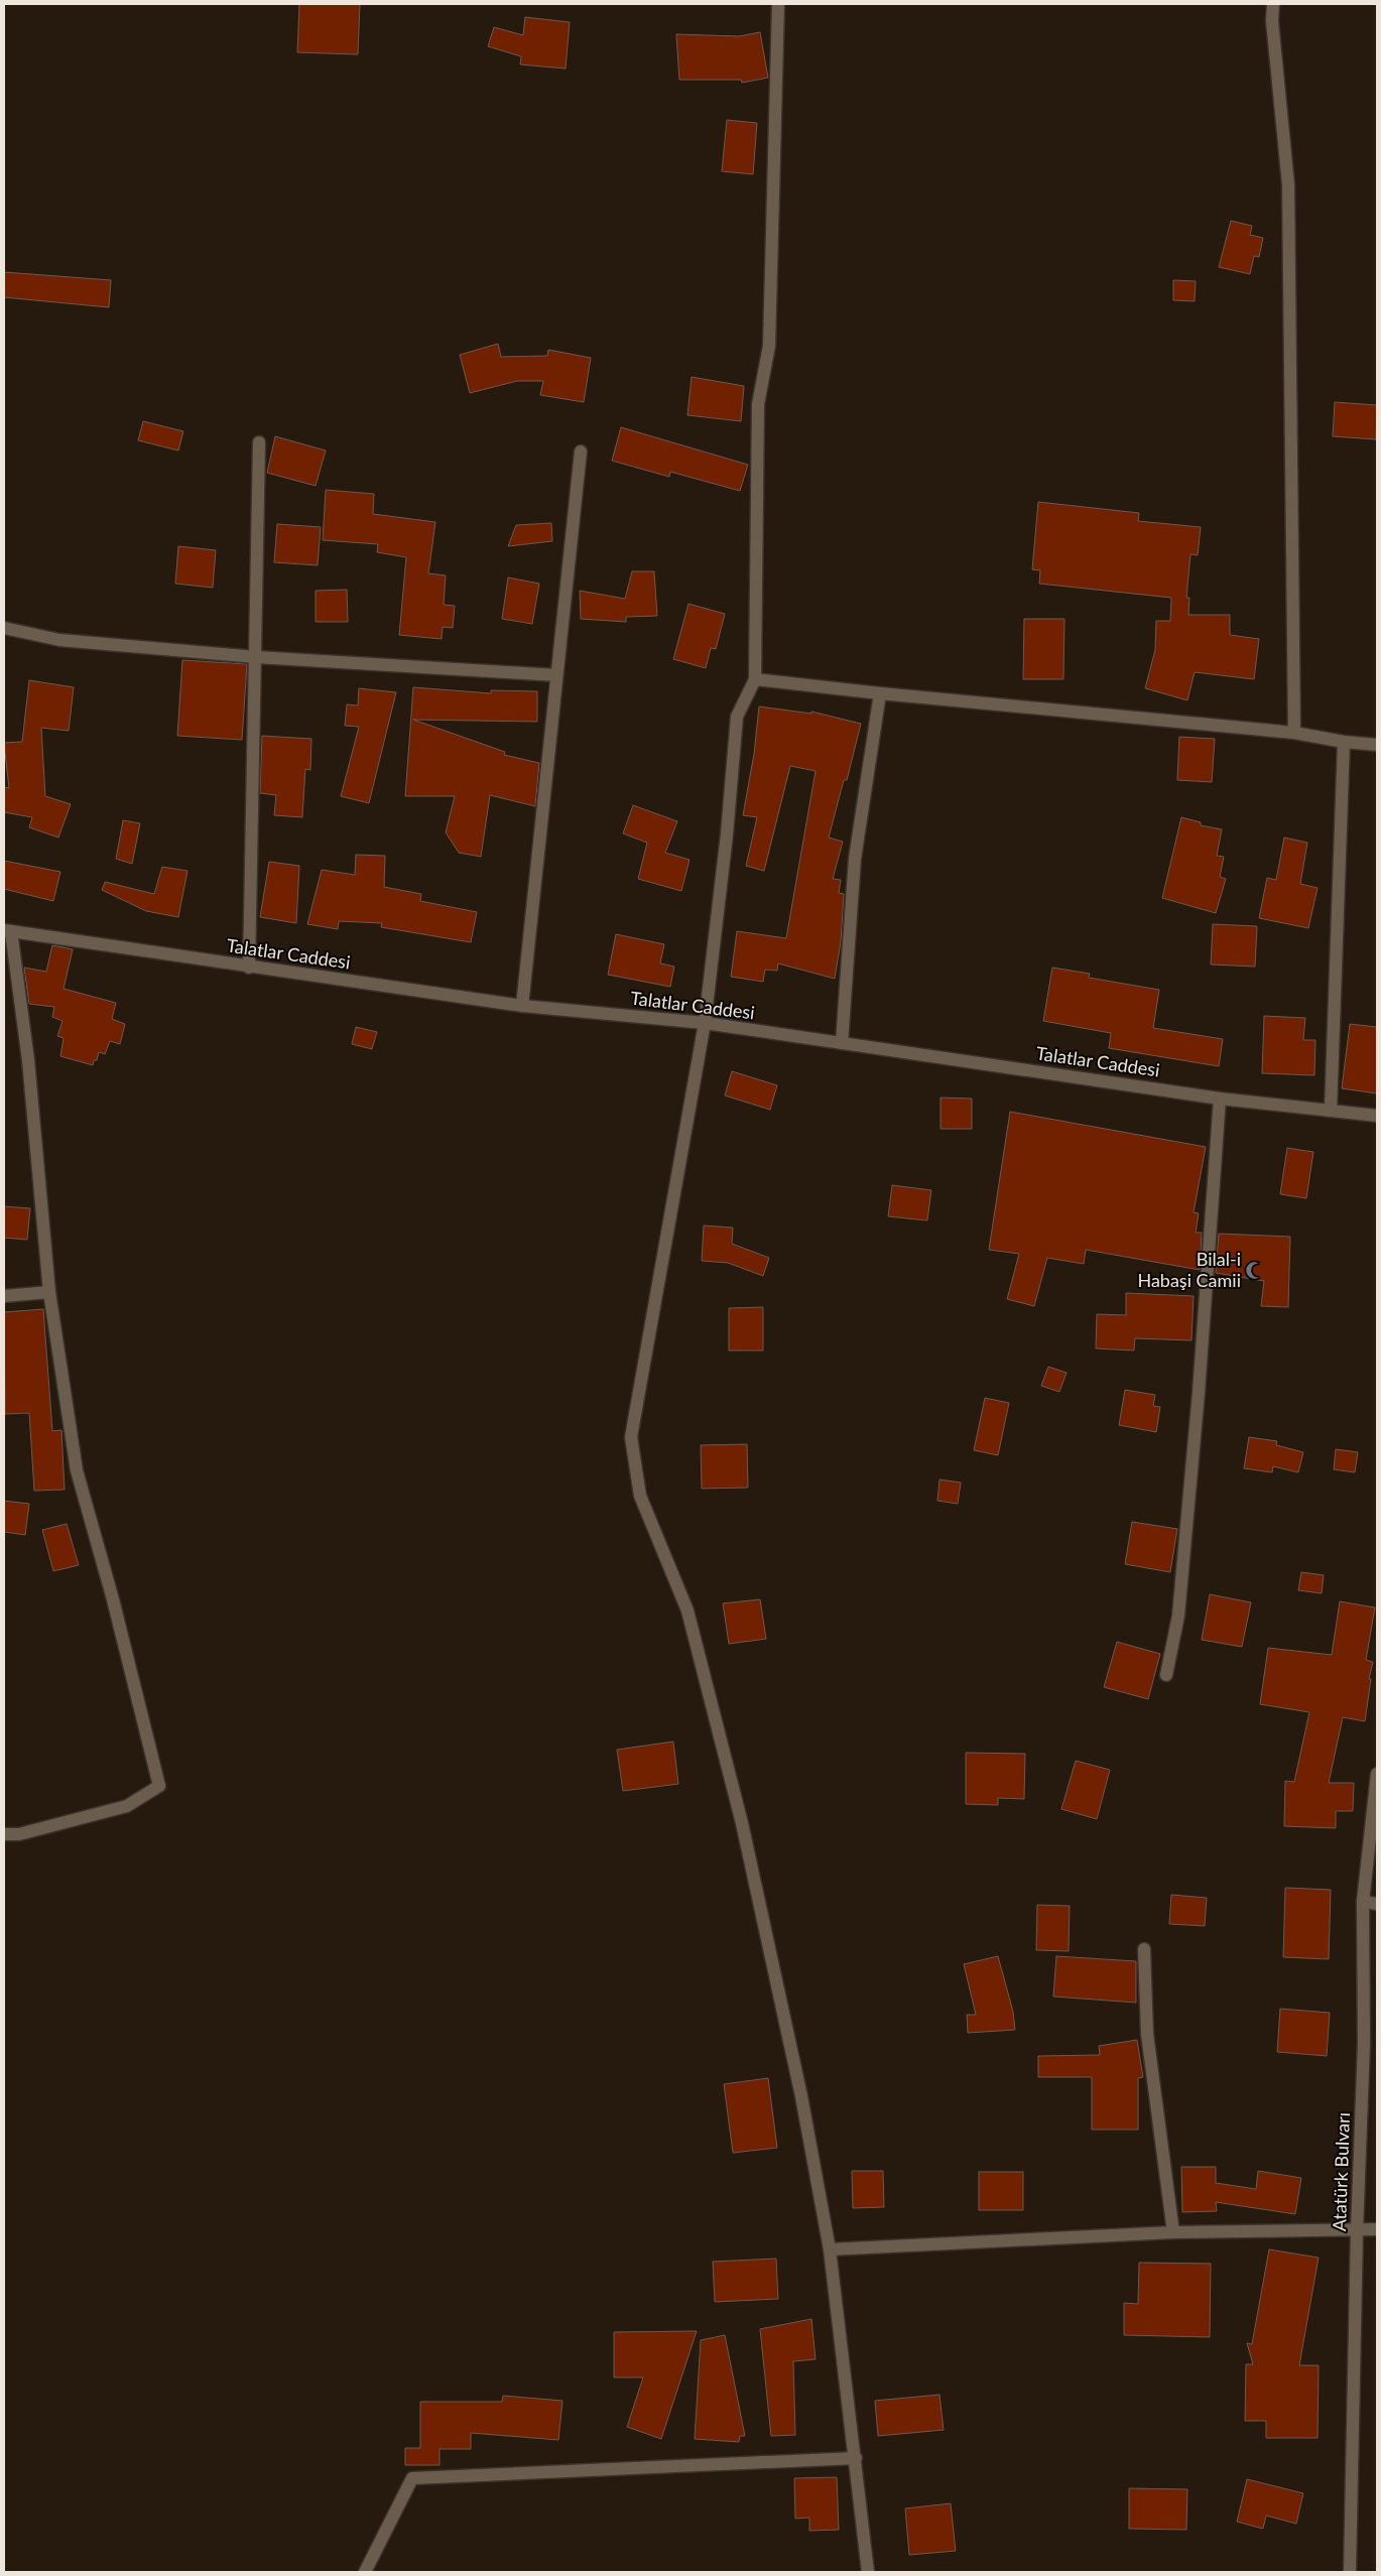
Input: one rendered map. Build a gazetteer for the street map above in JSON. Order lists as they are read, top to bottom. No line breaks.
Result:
{"streets":{"street":["Talatlar Caddesi","Atatürk Bulvarı"]},"places":{"mosque":["Bilal-i Habaşi Camii"]}}
